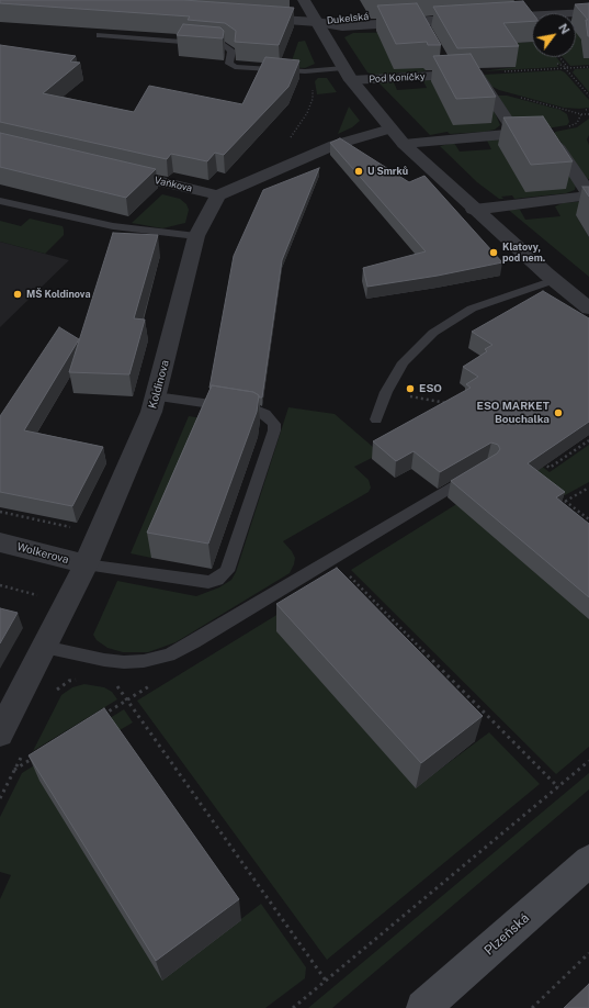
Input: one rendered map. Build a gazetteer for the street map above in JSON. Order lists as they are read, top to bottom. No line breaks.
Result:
{"streets":{"main road":["Plzeňská"],"street":["Dukelská","Pod Koníčky","Vaňkova","Koldinova","Wolkerova"]},"crossings":[["Dukelská","Pod Koníčky"],["Vaňkova","Koldinova"],["Koldinova","Wolkerova"]],"places":["U Smrků","Klatovy, pod nem.","MŠ Koldinova","ESO","ESO MARKET Bouchalka"],"north":"top right"}
